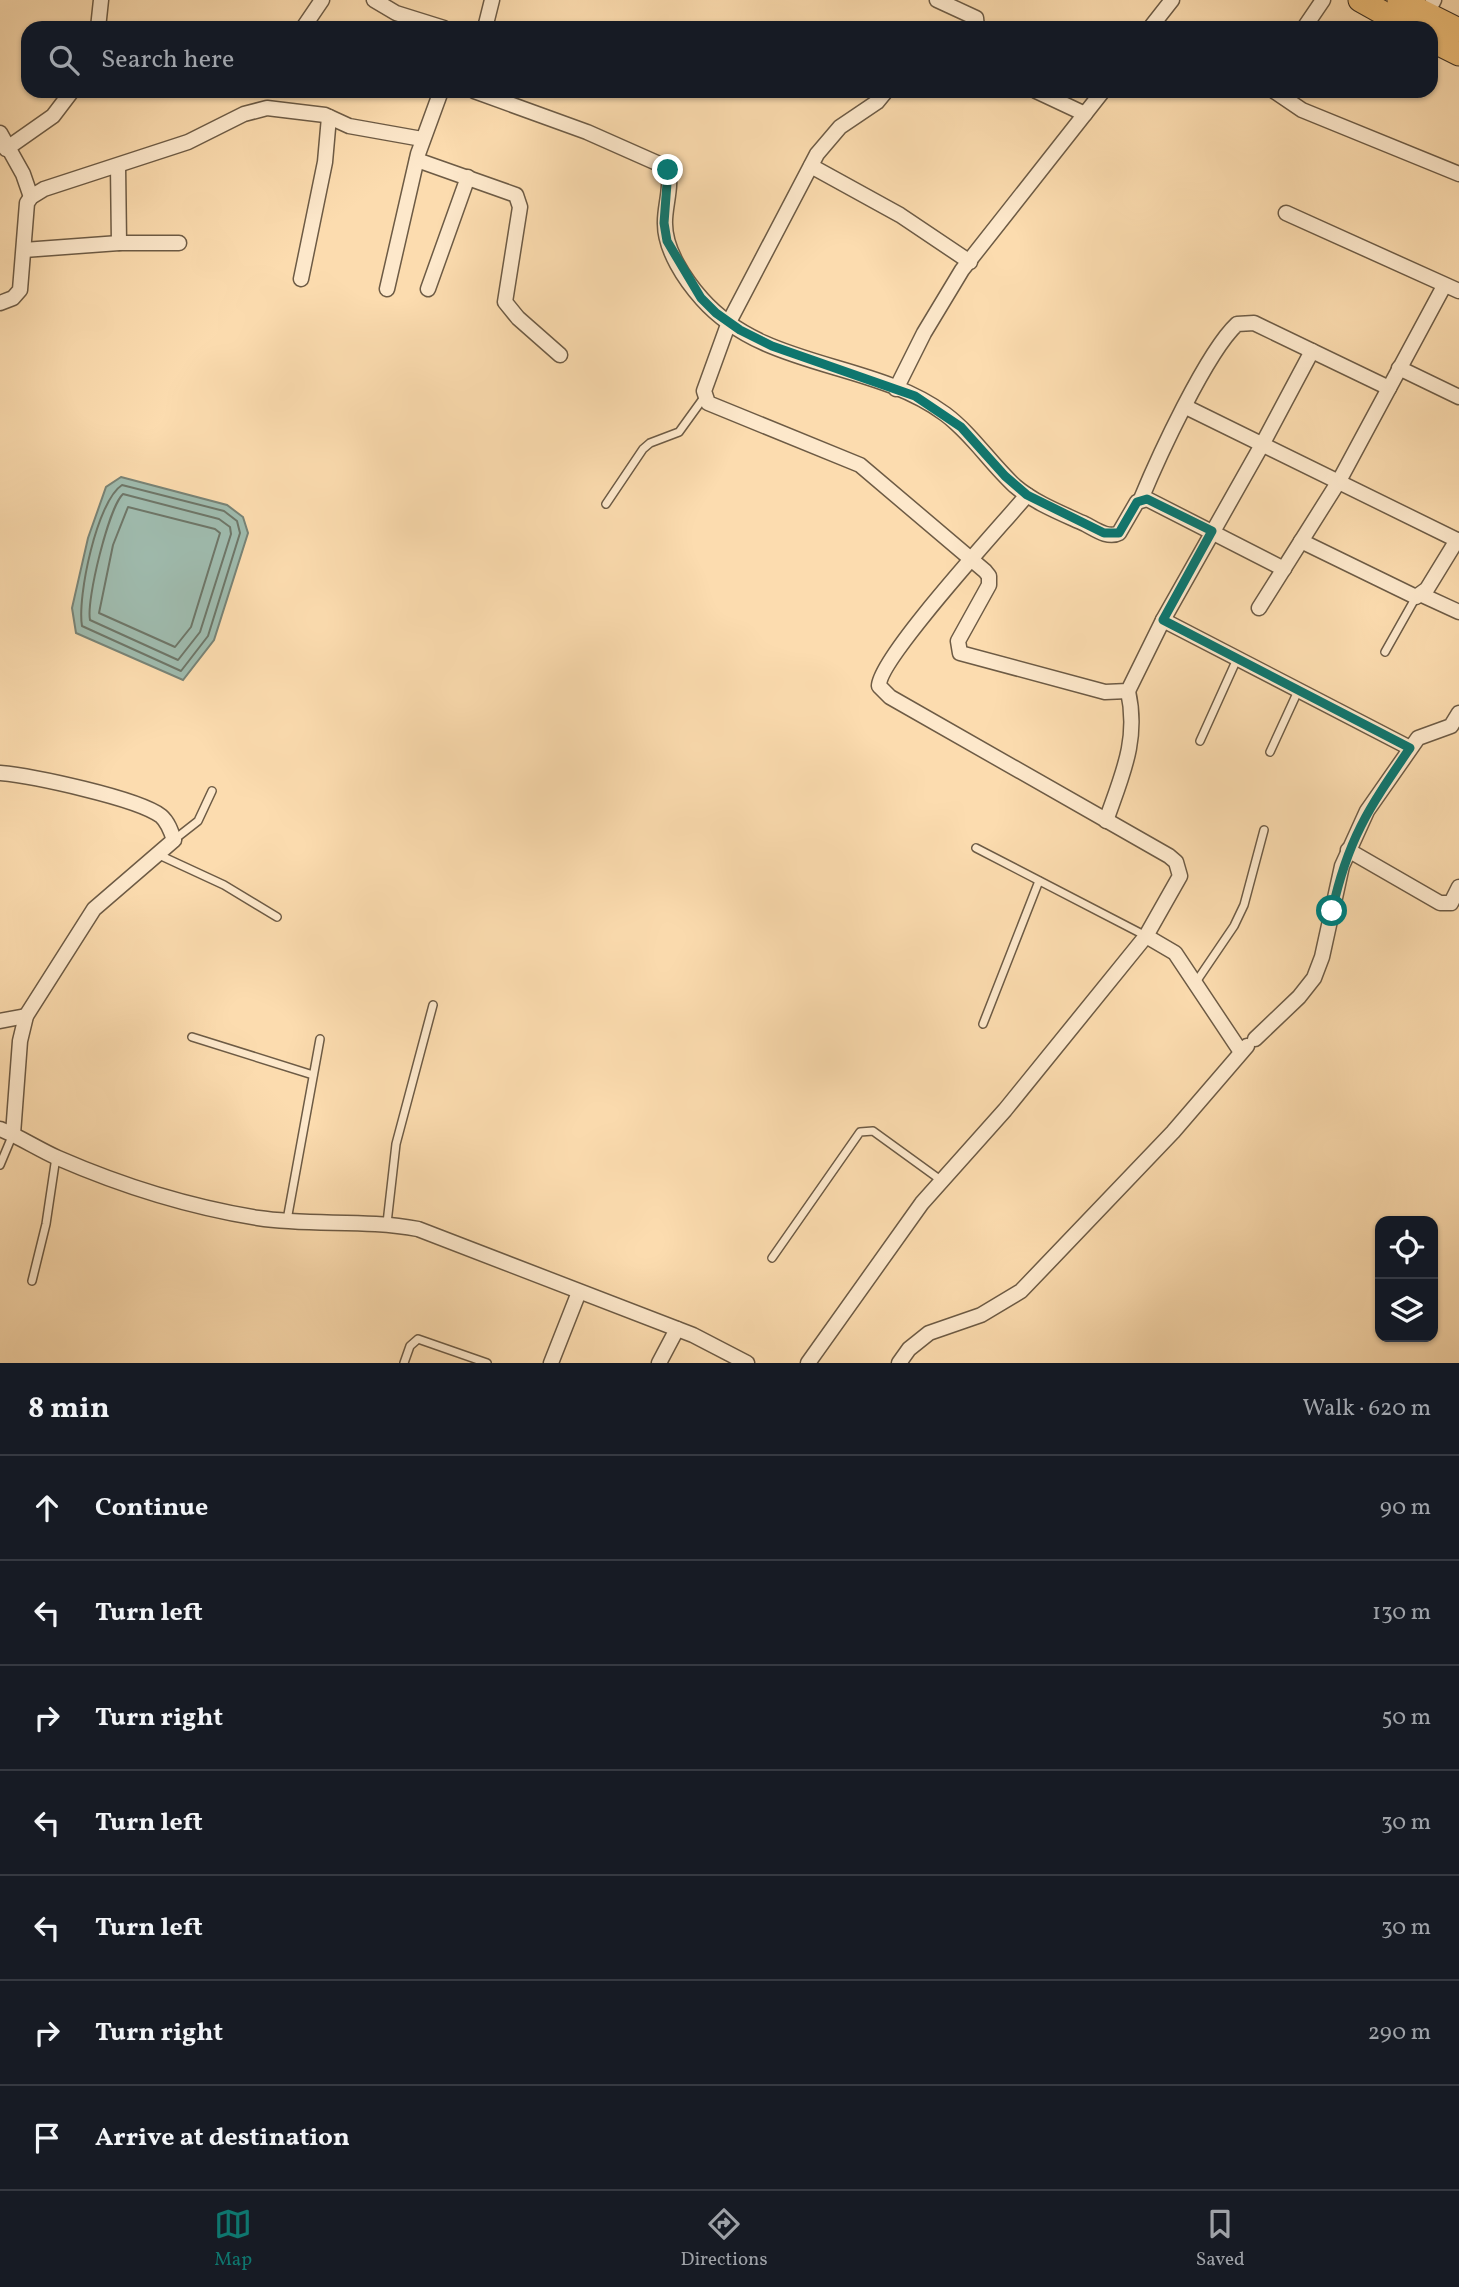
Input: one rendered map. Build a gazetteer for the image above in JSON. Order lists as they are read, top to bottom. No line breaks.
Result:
{"page":{"search":"Search here","heading":["8 min","Walk · 620 m"],"list":[["Continue","90 m"],["Turn left","130 m"],["Turn right","50 m"],["Turn left","30 m"],["Turn left","30 m"],["Turn right","290 m"],"Arrive at destination"],"nav":["Map","Directions","Saved"]}}
